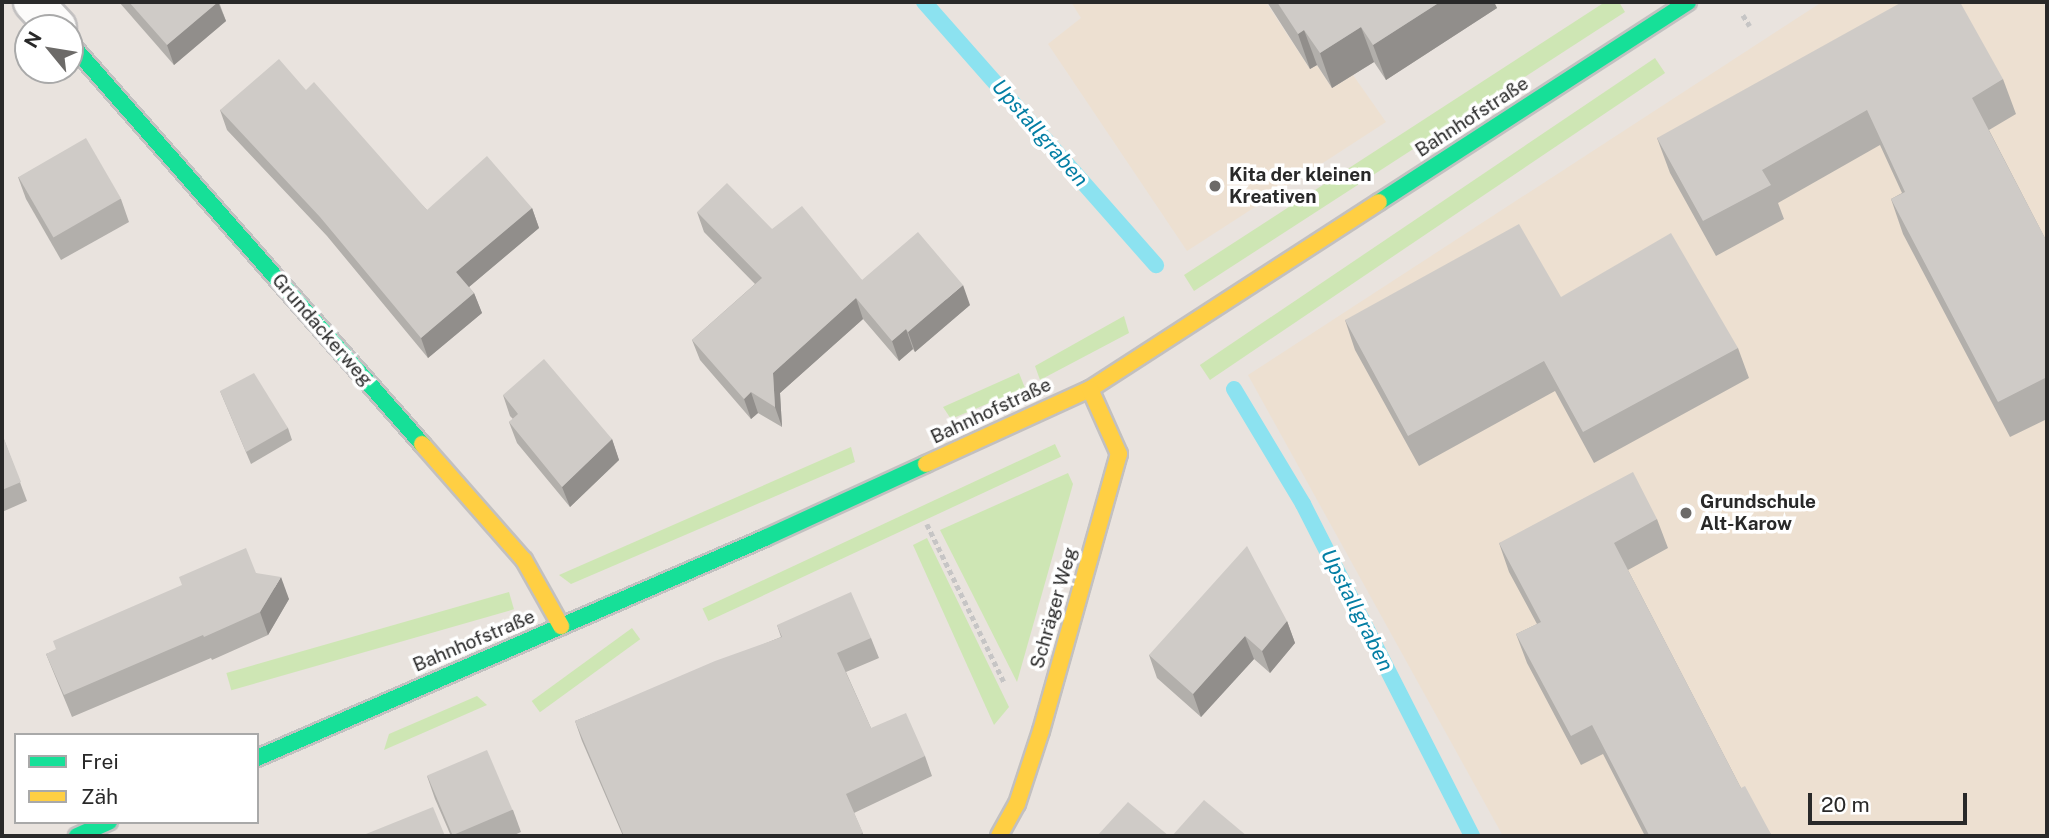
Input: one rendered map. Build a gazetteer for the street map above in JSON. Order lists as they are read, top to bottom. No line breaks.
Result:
{"streets":{"main road":["Bahnhofstraße","Grundackerweg","Schräger Weg"]},"crossings":[["Bahnhofstraße","Grundackerweg"],["Bahnhofstraße","Schräger Weg"]],"water":["Upstallgraben"],"places":["Kita der kleinen Kreativen","Grundschule Alt-Karow"],"legend":["Frei","Zäh"],"scale_bar":"20 m","north":"top left"}
